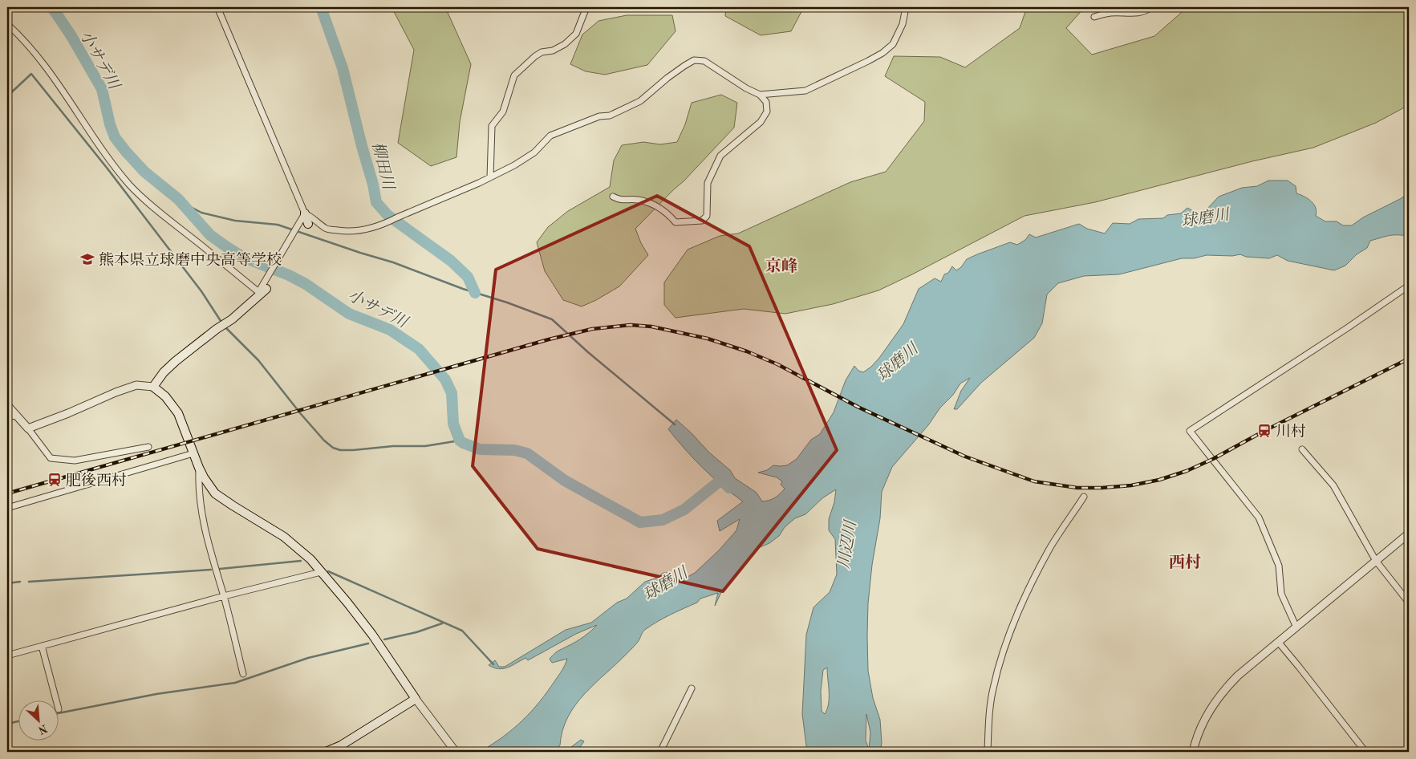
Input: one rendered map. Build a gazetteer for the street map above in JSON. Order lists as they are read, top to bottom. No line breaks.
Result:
{"districts":["京峰","西村"],"water":["小サデ川","柳田川","球磨川","川辺川"],"places":{"school or university":["熊本県立球磨中央高等学校"],"station":["川村","肥後西村"]},"north":"bottom right"}
